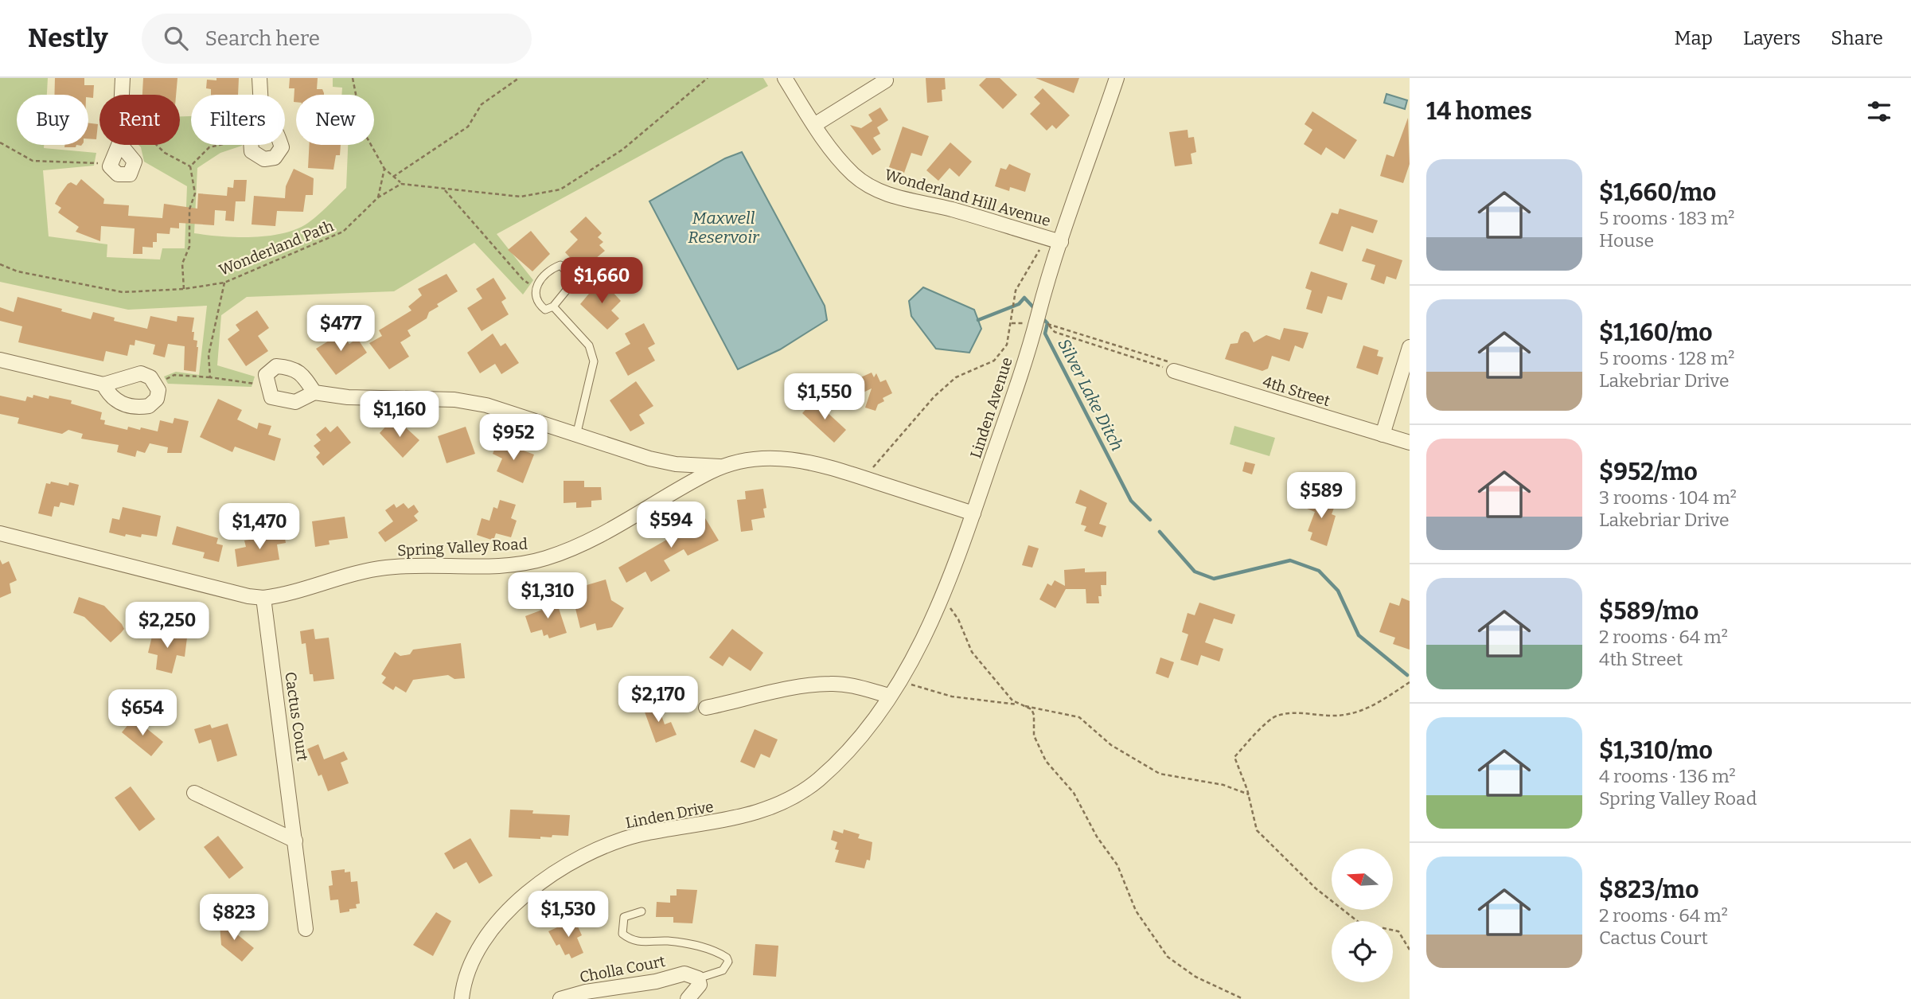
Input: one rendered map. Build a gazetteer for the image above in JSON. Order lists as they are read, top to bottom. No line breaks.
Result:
{"streets":{"street":["Wonderland Hill Avenue","4th Street","Linden Avenue","Spring Valley Road","Cactus Court","Linden Drive","Cholla Court"],"path":["Wonderland Path"]},"crossings":[["Wonderland Hill Avenue","Linden Avenue"],["Linden Avenue","Spring Valley Road"],["Linden Avenue","Linden Drive"],["Spring Valley Road","Cactus Court"]],"water":["Maxwell Reservoir","Silver Lake Ditch"],"north":"left","page":{"header":"Nestly","search":"Search here","nav":["Map","Layers","Share"],"heading":"14 homes","chip":["Buy","Rent","Filters","New"],"list":[{"name":"$1,660/mo","note":"5 rooms · 183 m² · House"},{"name":"$1,160/mo","note":"5 rooms · 128 m² · Lakebriar Drive"},{"name":"$952/mo","note":"3 rooms · 104 m² · Lakebriar Drive"},{"name":"$589/mo","note":"2 rooms · 64 m² · 4th Street"},{"name":"$1,310/mo","note":"4 rooms · 136 m² · Spring Valley Road"},{"name":"$823/mo","note":"2 rooms · 64 m² · Cactus Court"}],"price":["$1,660","$477","$1,550","$1,160","$952","$589","$594","$1,470","$1,310","$2,250","$2,170","$654","$1,530","$823"]}}
